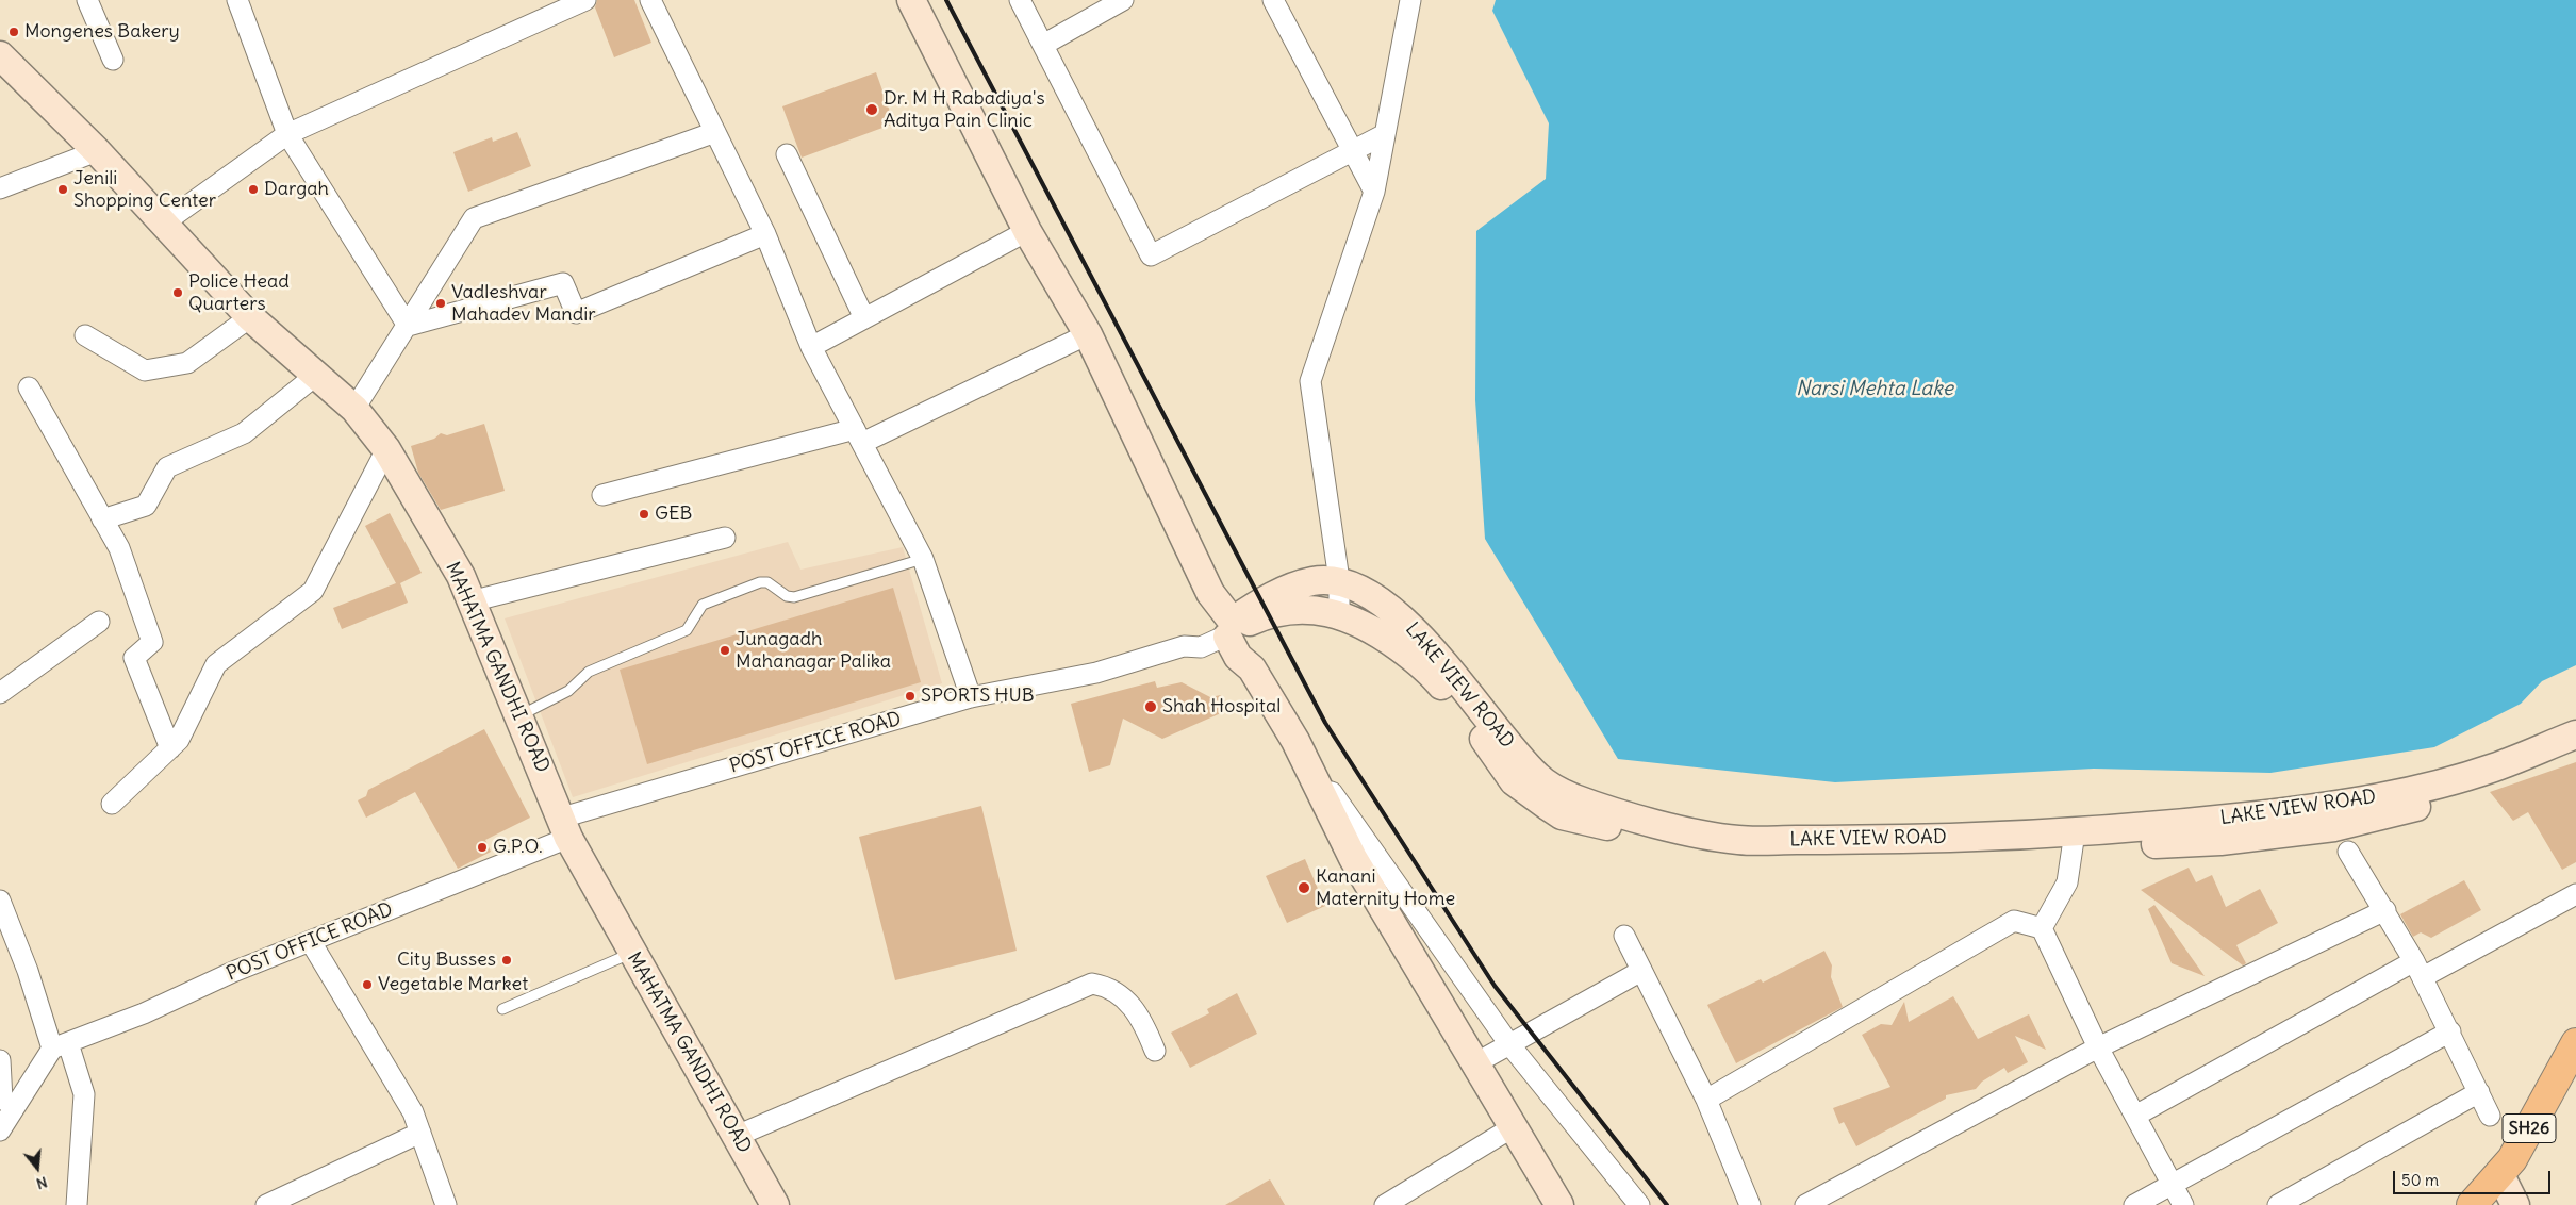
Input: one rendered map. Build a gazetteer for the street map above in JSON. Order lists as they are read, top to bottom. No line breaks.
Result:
{"streets":{"main road":["MAHATMA GANDHI ROAD","LAKE VIEW ROAD","SH26"],"street":["POST OFFICE ROAD"]},"crossings":[["MAHATMA GANDHI ROAD","POST OFFICE ROAD"],["LAKE VIEW ROAD","POST OFFICE ROAD"]],"water":["Narsi Mehta Lake"],"places":["Mongenes Bakery","Dr. M H Rabadiya's Aditya Pain Clinic","Jenili Shopping Center","Dargah","Police Head Quarters","Vadleshvar Mahadev Mandir","GEB","Junagadh Mahanagar Palika","SPORTS HUB","Shah Hospital","G.P.O.","Kanani Maternity Home","City Busses","Vegetable Market"],"scale_bar":"50 m","north":"bottom"}
